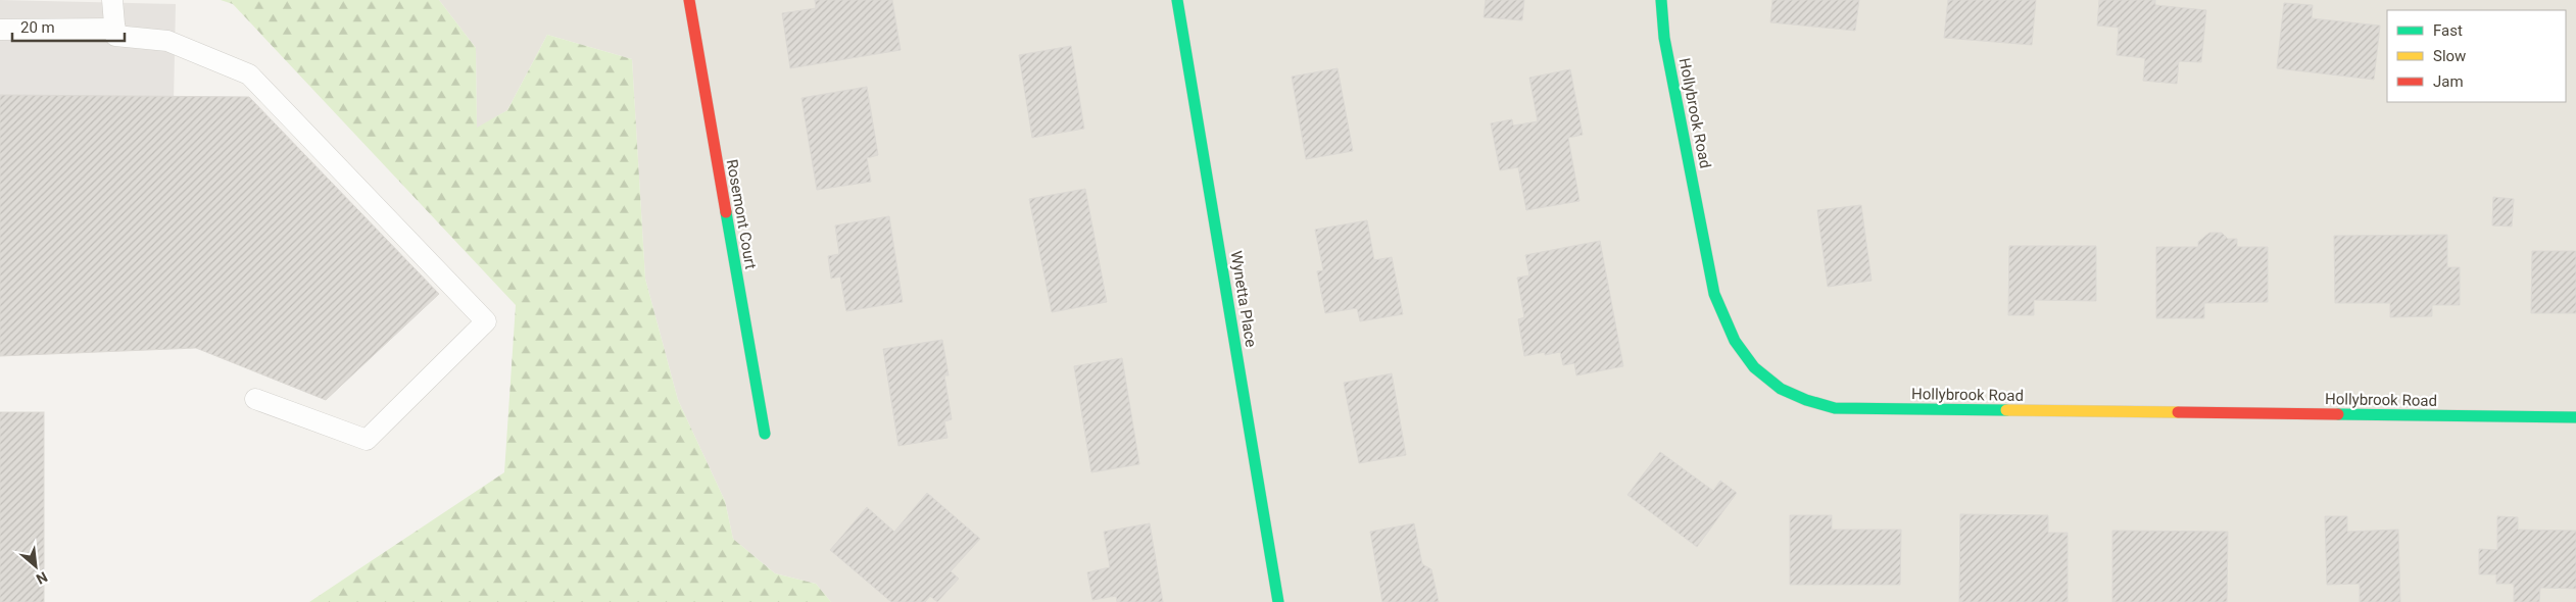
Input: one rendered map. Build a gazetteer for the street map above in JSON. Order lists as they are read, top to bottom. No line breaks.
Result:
{"streets":{"street":["Hollybrook Road","Rosemont Court","Wynetta Place"]},"legend":["Fast","Slow","Jam"],"scale_bar":"20 m","north":"bottom right"}
